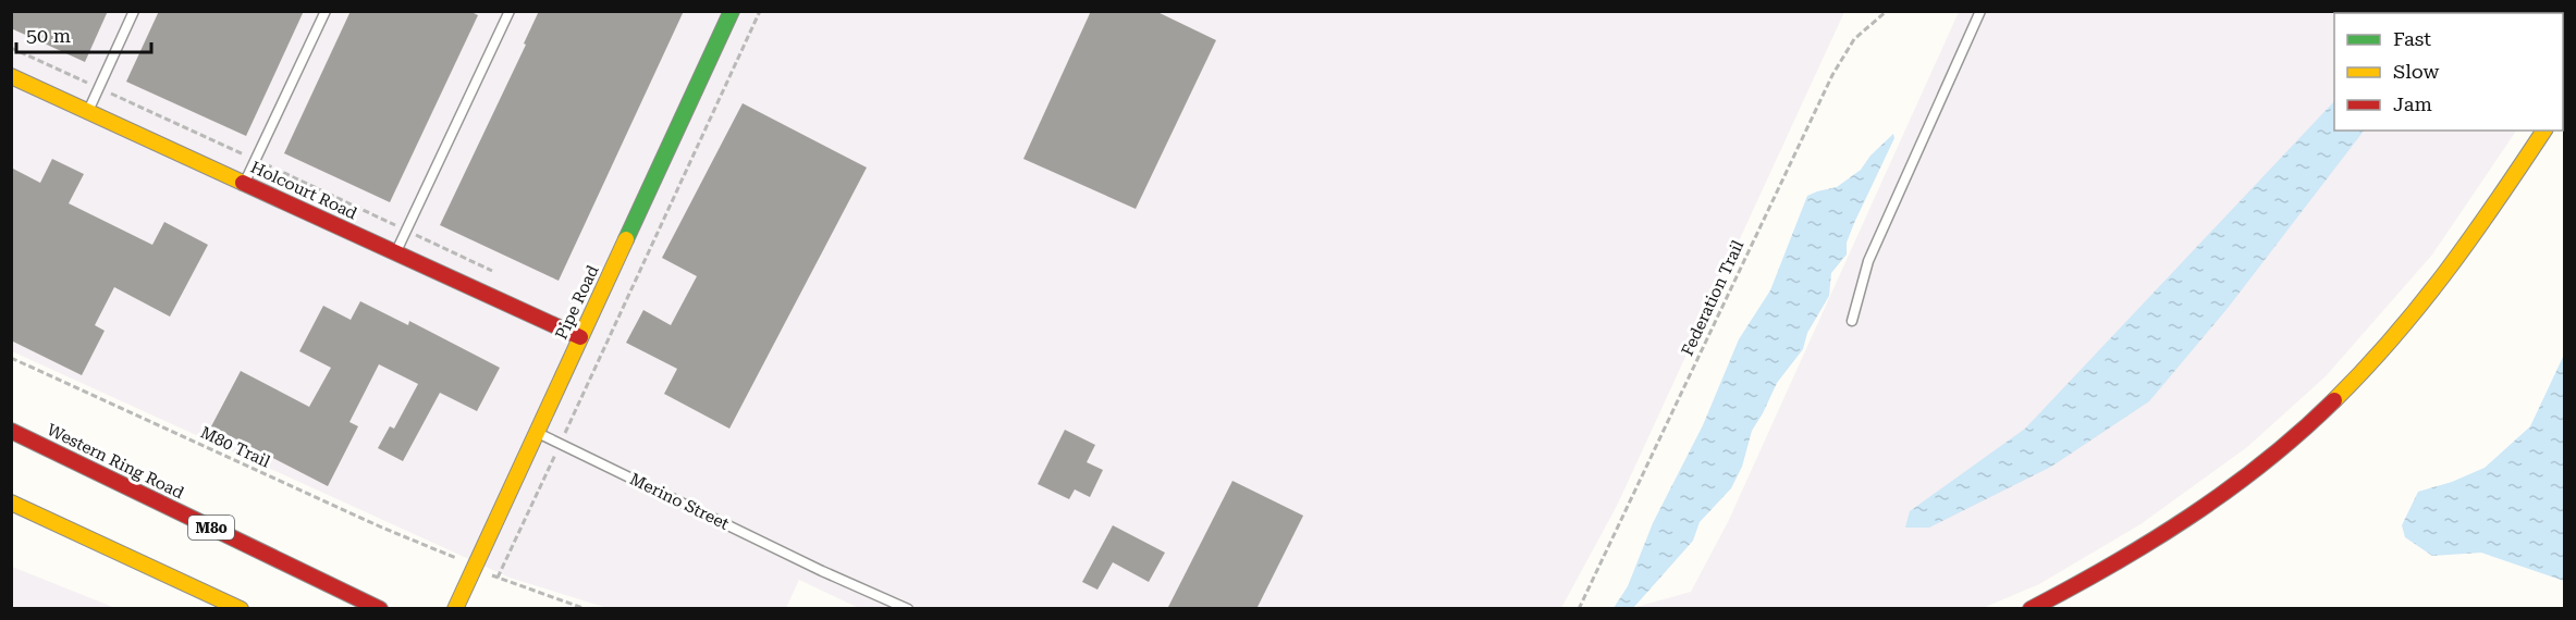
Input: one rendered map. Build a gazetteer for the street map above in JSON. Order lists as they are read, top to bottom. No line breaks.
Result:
{"streets":{"main road":["Holcourt Road","Pipe Road","Western Ring Road","M80"],"lane":["Merino Street"],"path":["Federation Trail","M80 Trail"]},"crossings":[["Holcourt Road","Pipe Road"],["Pipe Road","Merino Street"]],"legend":["Fast","Slow","Jam"],"scale_bar":"50 m"}
